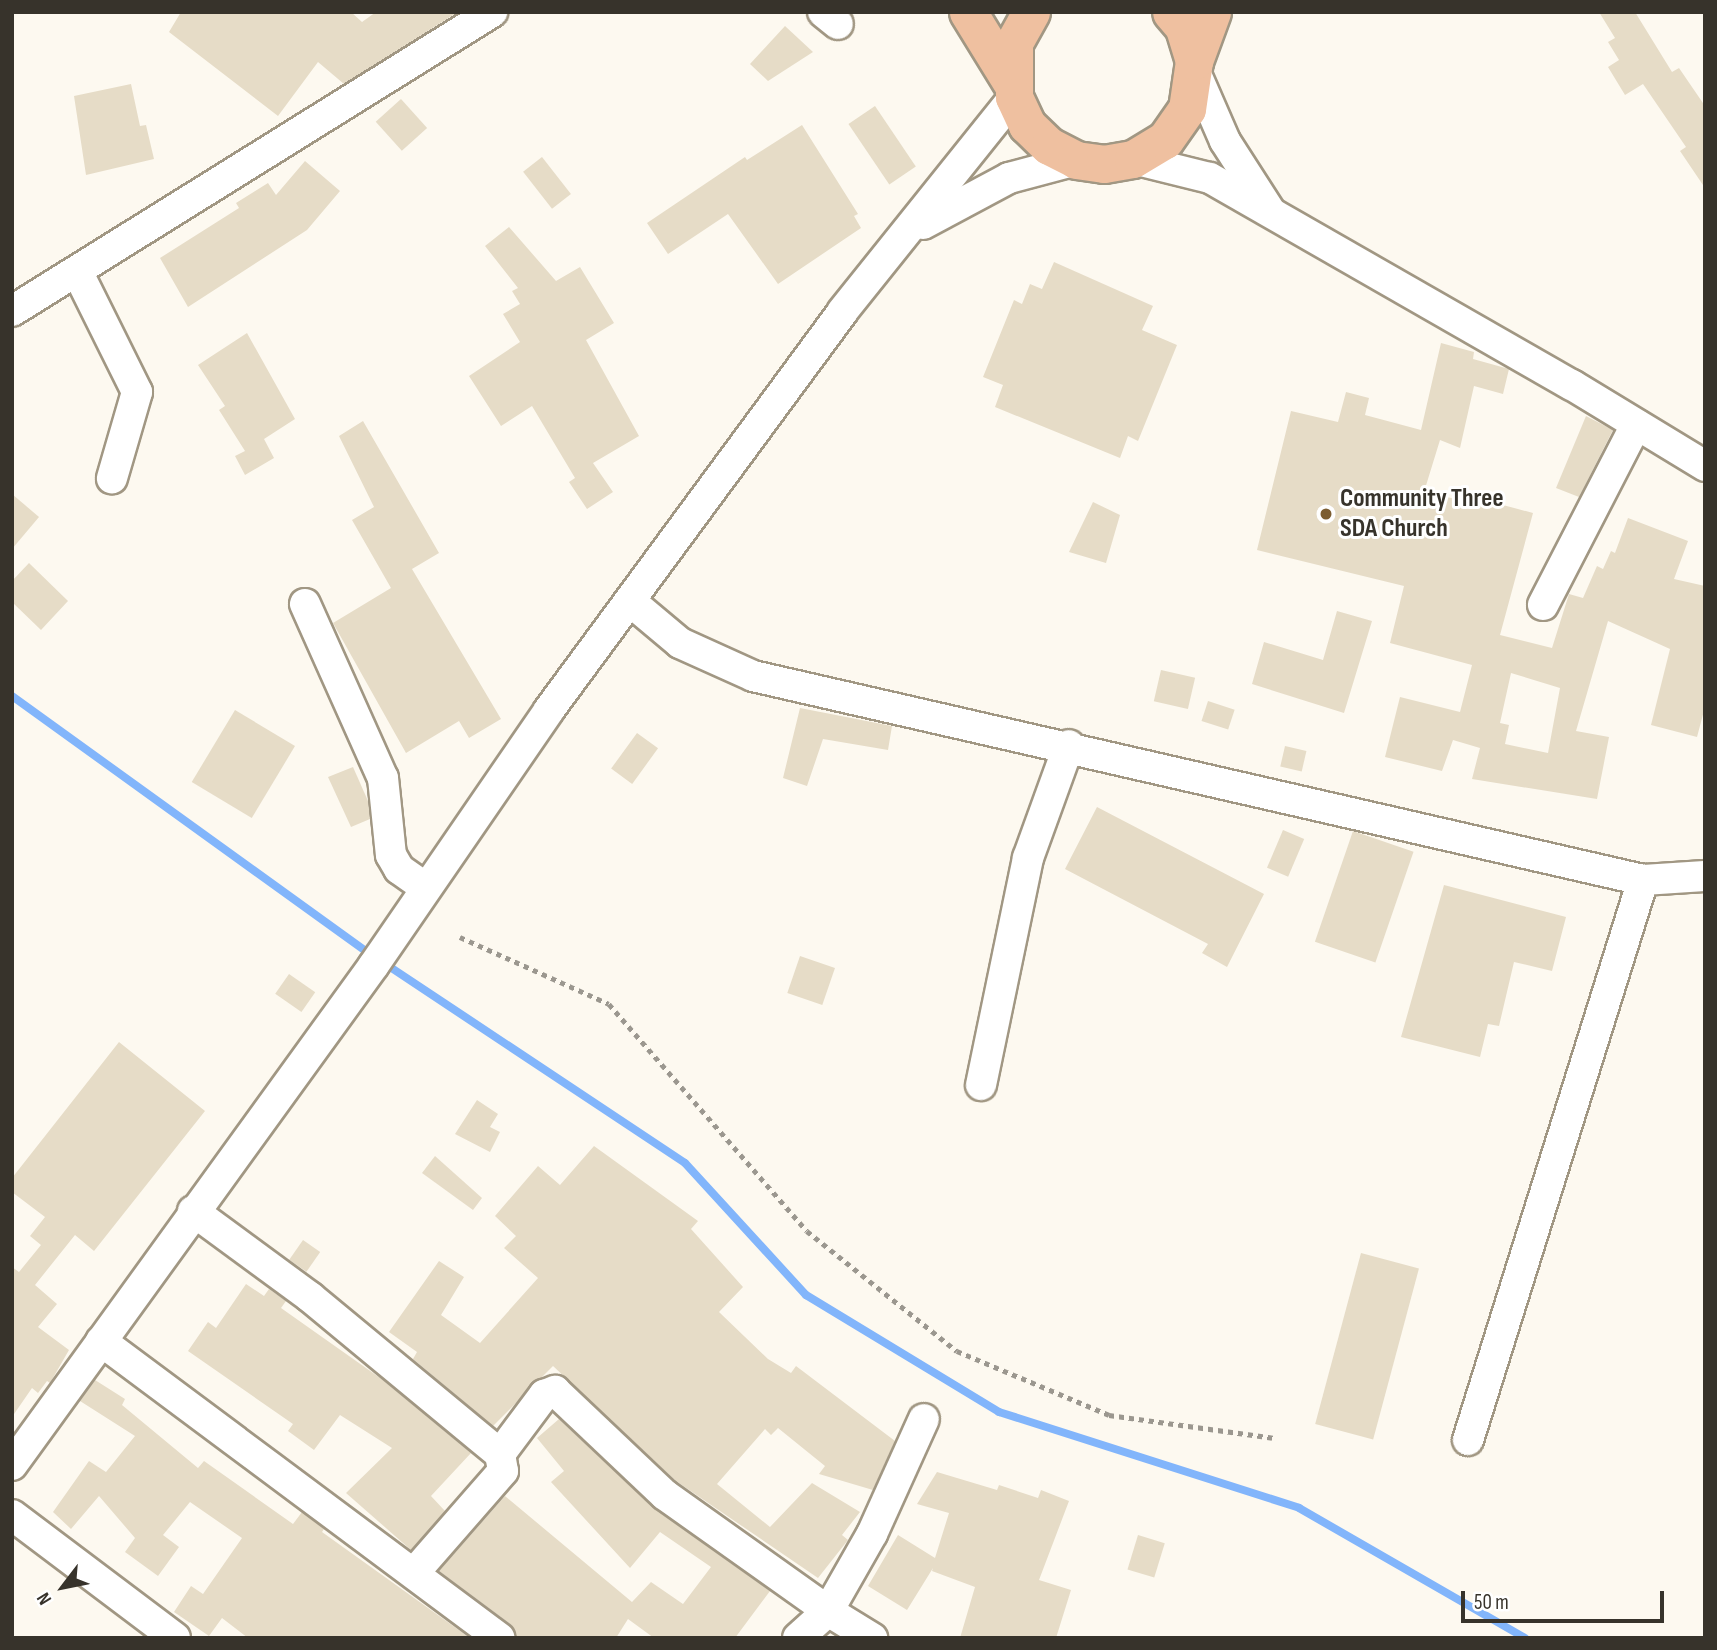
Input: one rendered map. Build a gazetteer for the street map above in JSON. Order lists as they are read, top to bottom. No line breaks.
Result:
{"places":["Community Three SDA Church"],"scale_bar":"50 m","north":"bottom left"}
